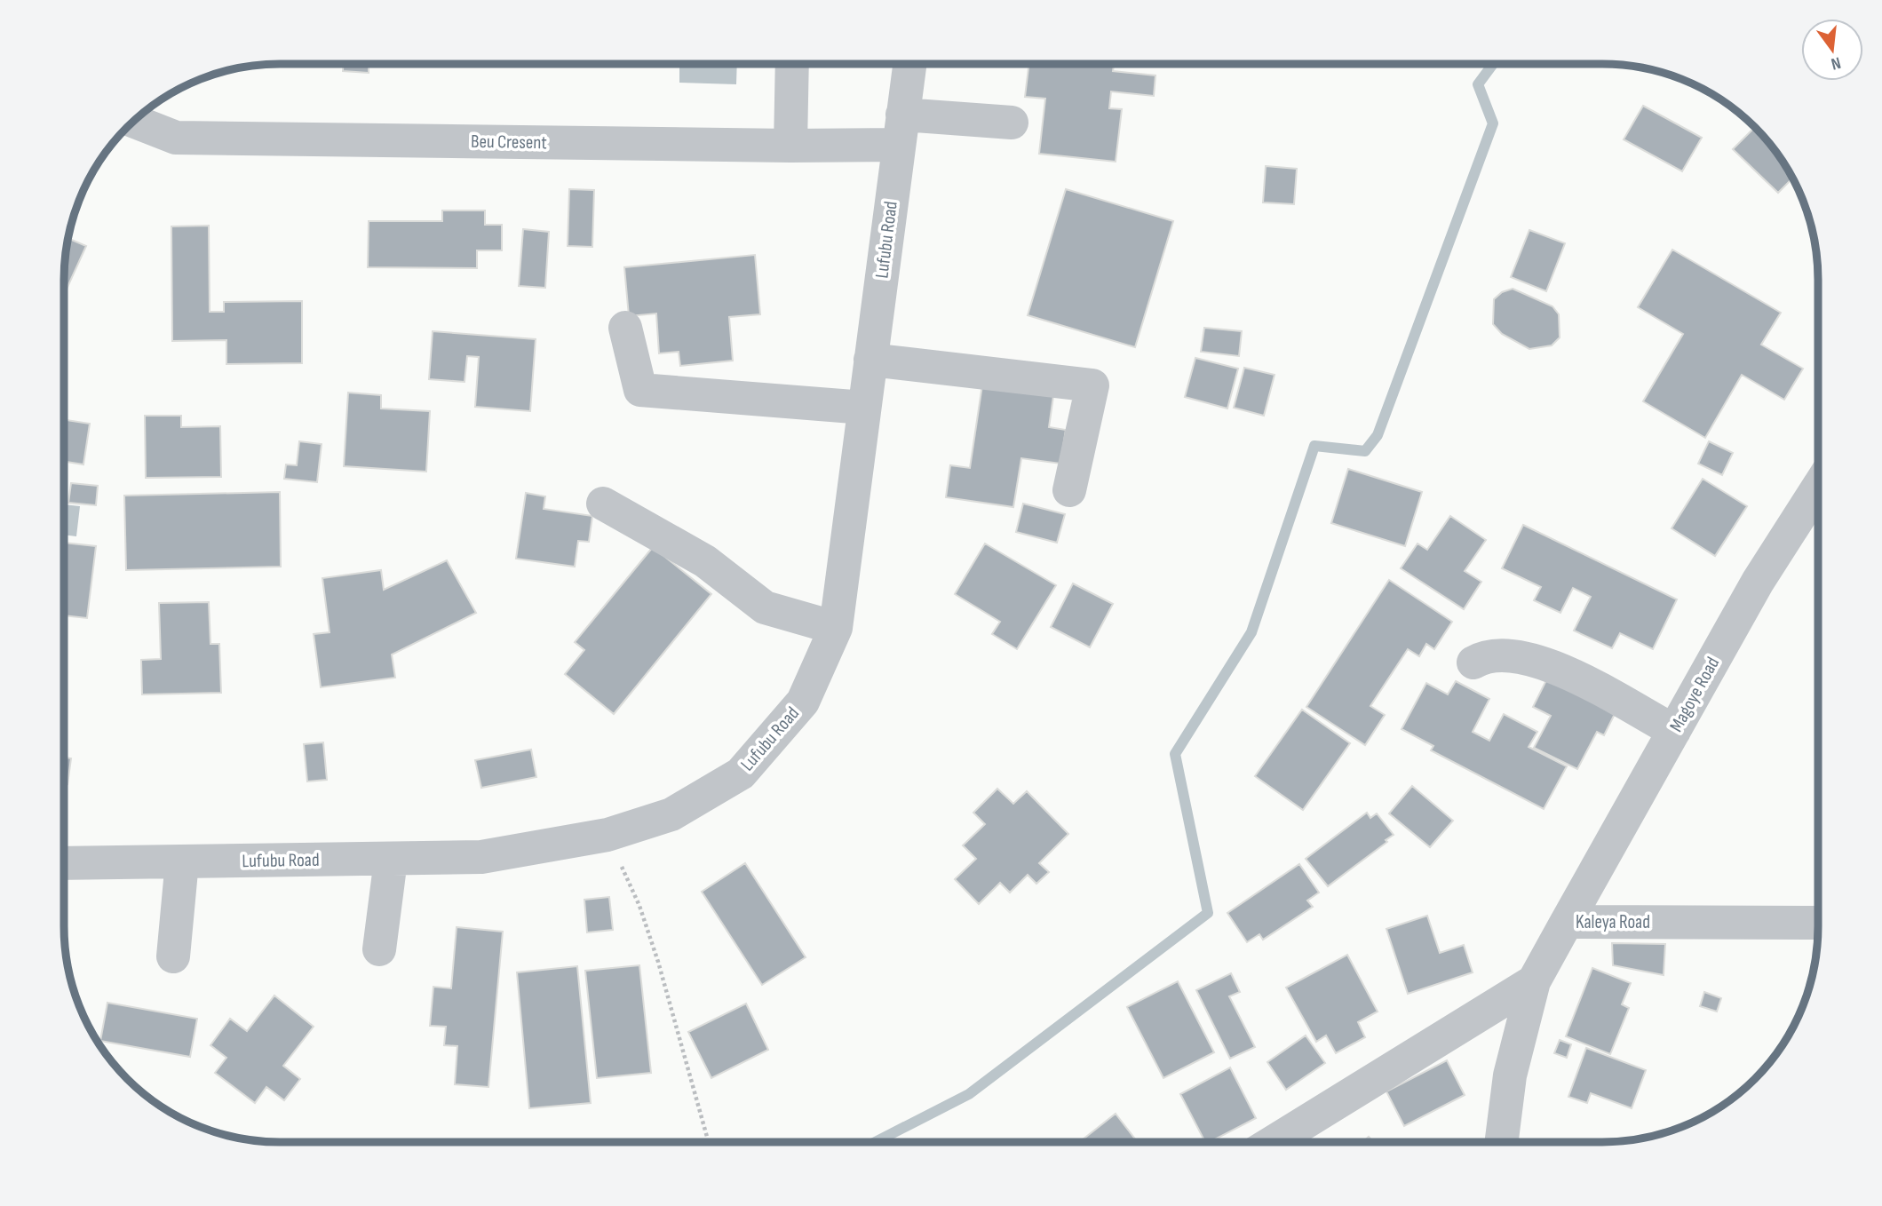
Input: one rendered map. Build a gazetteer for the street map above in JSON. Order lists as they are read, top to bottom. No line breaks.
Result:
{"streets":{"street":["Beu Cresent","Lufubu Road","Magoye Road","Kaleya Road"]},"crossings":[["Beu Cresent","Lufubu Road"],["Magoye Road","Kaleya Road"]],"north":"bottom"}
